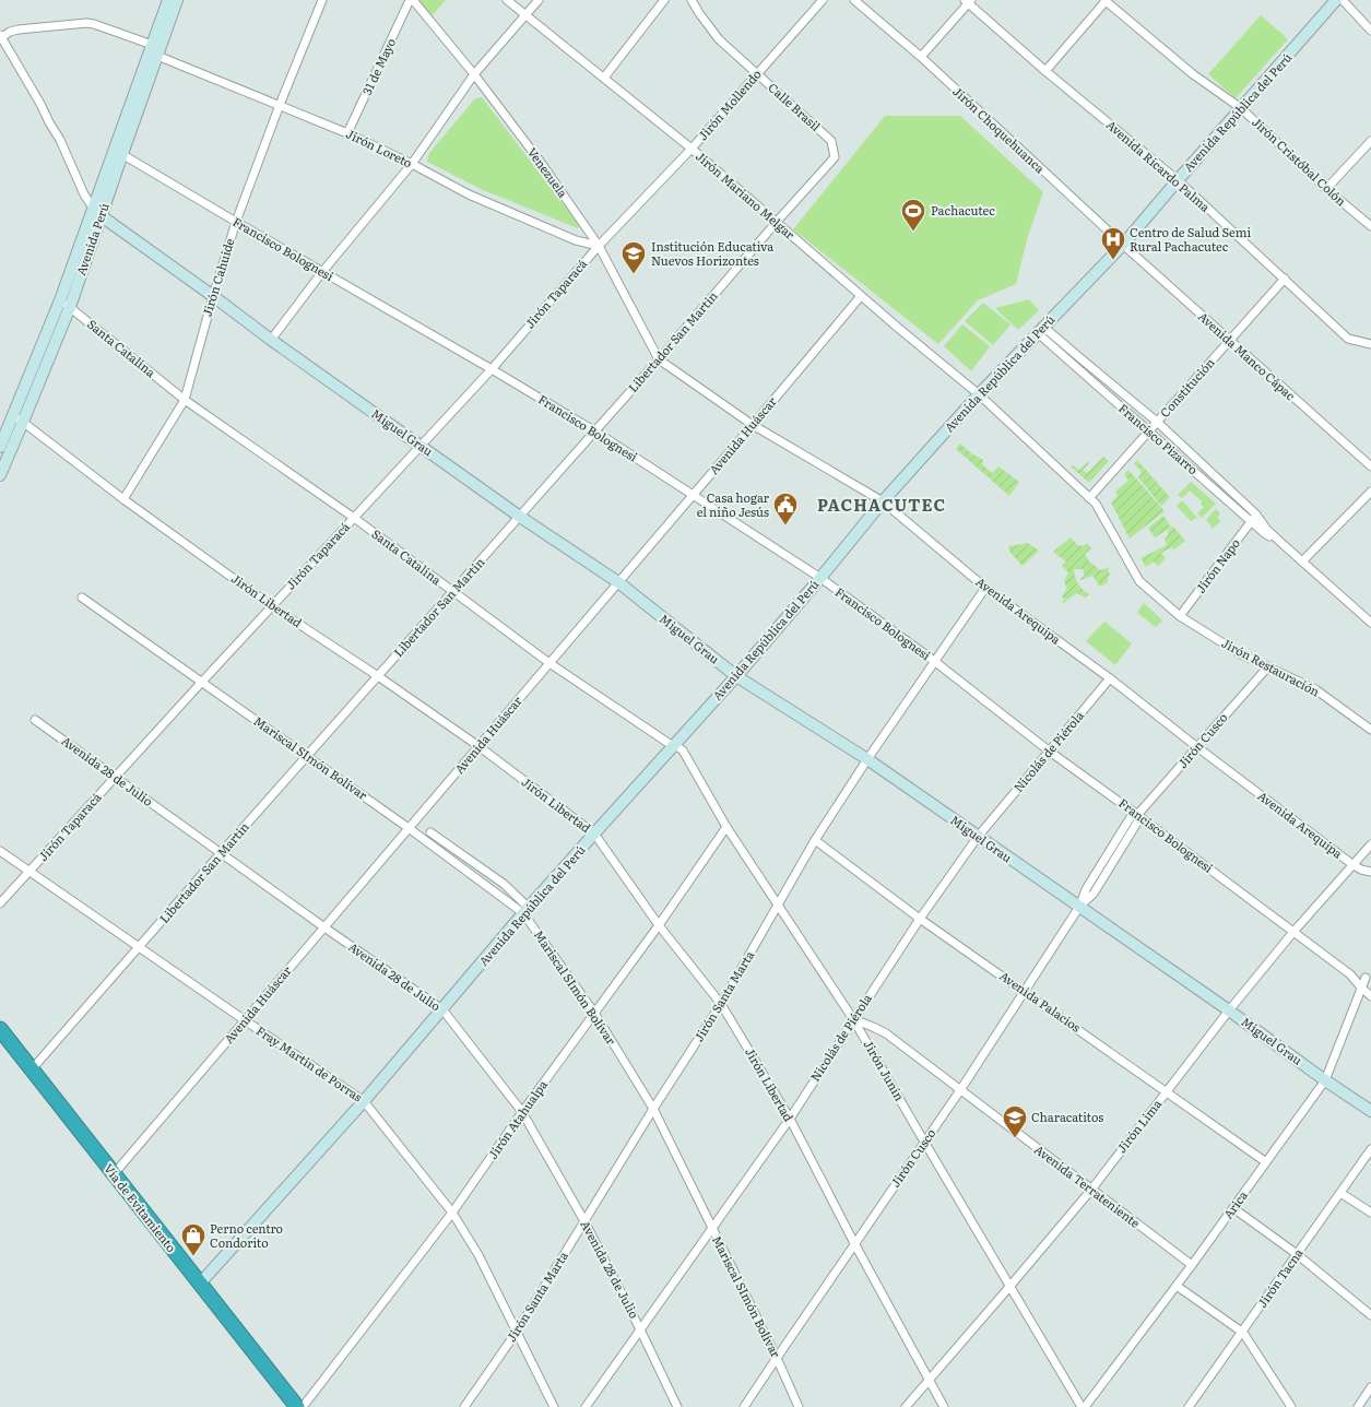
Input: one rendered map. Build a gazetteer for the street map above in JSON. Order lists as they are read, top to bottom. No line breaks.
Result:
{"streets":{"highway":["Vía de Evitamiento"],"street":["31 de Mayo","Jirón Mollendo","Calle Brasil","Avenida República del Perú","Jirón Choquehuanca","Jirón Loreto","Jirón Cristóbal Colón","Avenida Ricardo Palma","Venezuela","Jirón Mariano Melgar","Avenida Perú","Francisco Bolognesi","Jirón Cahuide","Jirón Taparacá","Libertador San Martin","Santa Catalina","Avenida Manco Cápac","Constitución","Miguel Grau","Avenida Huáscar","Francisco Pizarro","Jirón Napo","Jirón Libertad","Avenida Arequipa","Jirón Restauración","Jirón Cusco","Nicolás de Piérola","Mariscal SImón Bolívar","Avenida 28 de Julio","Jirón Santa Marta","Avenida Palacios","Fray Martin de Porras","Jirón Junín","Jirón Atahualpa","Jirón Lima","Avenida Terrateniente","Arica","Jirón Tacna"]},"crossings":[["31 de Mayo","Jirón Loreto"],["31 de Mayo","Venezuela"],["Jirón Mollendo","Calle Brasil"],["Jirón Mollendo","Jirón Loreto"],["Jirón Mollendo","Venezuela"],["Jirón Mollendo","Jirón Mariano Melgar"],["Jirón Mollendo","Jirón Taparacá"],["Calle Brasil","Libertador San Martin"],["Avenida República del Perú","Jirón Choquehuanca"],["Avenida República del Perú","Jirón Cristóbal Colón"],["Avenida República del Perú","Avenida Ricardo Palma"],["Avenida República del Perú","Jirón Mariano Melgar"],["Avenida República del Perú","Francisco Bolognesi"],["Avenida República del Perú","Santa Catalina"],["Avenida República del Perú","Avenida Manco Cápac"],["Avenida República del Perú","Miguel Grau"],["Avenida República del Perú","Francisco Pizarro"],["Avenida República del Perú","Jirón Libertad"],["Avenida República del Perú","Avenida Arequipa"],["Avenida República del Perú","Jirón Restauración"],["Avenida República del Perú","Mariscal SImón Bolívar"],["Avenida República del Perú","Avenida 28 de Julio"],["Avenida República del Perú","Fray Martin de Porras"],["Avenida República del Perú","Jirón Junín"],["Avenida República del Perú","Vía de Evitamiento"],["Jirón Choquehuanca","Avenida Manco Cápac"],["Jirón Loreto","Venezuela"],["Jirón Loreto","Avenida Perú"],["Jirón Loreto","Jirón Cahuide"],["Jirón Loreto","Jirón Taparacá"],["Avenida Ricardo Palma","Constitución"],["Venezuela","Jirón Taparacá"],["Venezuela","Libertador San Martin"],["Venezuela","Avenida Arequipa"],["Jirón Mariano Melgar","Libertador San Martin"],["Jirón Mariano Melgar","Avenida Huáscar"],["Jirón Mariano Melgar","Jirón Restauración"],["Avenida Perú","Francisco Bolognesi"],["Avenida Perú","Santa Catalina"],["Avenida Perú","Miguel Grau"],["Avenida Perú","Jirón Libertad"],["Francisco Bolognesi","Jirón Cahuide"],["Francisco Bolognesi","Jirón Taparacá"],["Francisco Bolognesi","Libertador San Martin"],["Francisco Bolognesi","Avenida Huáscar"],["Francisco Bolognesi","Jirón Cusco"],["Francisco Bolognesi","Nicolás de Piérola"],["Francisco Bolognesi","Jirón Santa Marta"],["Francisco Bolognesi","Jirón Lima"],["Francisco Bolognesi","Arica"],["Jirón Cahuide","Santa Catalina"],["Jirón Cahuide","Miguel Grau"],["Jirón Cahuide","Jirón Libertad"],["Jirón Taparacá","Santa Catalina"],["Jirón Taparacá","Miguel Grau"],["Jirón Taparacá","Jirón Libertad"],["Jirón Taparacá","Mariscal SImón Bolívar"],["Jirón Taparacá","Avenida 28 de Julio"],["Jirón Taparacá","Fray Martin de Porras"],["Libertador San Martin","Santa Catalina"],["Libertador San Martin","Miguel Grau"],["Libertador San Martin","Jirón Libertad"],["Libertador San Martin","Avenida Arequipa"],["Libertador San Martin","Mariscal SImón Bolívar"],["Libertador San Martin","Avenida 28 de Julio"],["Libertador San Martin","Fray Martin de Porras"],["Libertador San Martin","Vía de Evitamiento"],["Santa Catalina","Avenida Huáscar"],["Santa Catalina","Jirón Junín"],["Avenida Manco Cápac","Constitución"],["Constitución","Francisco Pizarro"],["Constitución","Jirón Restauración"],["Miguel Grau","Avenida Huáscar"],["Miguel Grau","Jirón Cusco"],["Miguel Grau","Nicolás de Piérola"],["Miguel Grau","Jirón Santa Marta"],["Miguel Grau","Jirón Lima"],["Miguel Grau","Arica"],["Avenida Huáscar","Jirón Libertad"],["Avenida Huáscar","Avenida Arequipa"],["Avenida Huáscar","Mariscal SImón Bolívar"],["Avenida Huáscar","Avenida 28 de Julio"],["Avenida Huáscar","Fray Martin de Porras"],["Avenida Huáscar","Vía de Evitamiento"],["Francisco Pizarro","Jirón Napo"],["Jirón Napo","Jirón Restauración"],["Jirón Libertad","Jirón Cusco"],["Jirón Libertad","Nicolás de Piérola"],["Jirón Libertad","Jirón Santa Marta"],["Jirón Libertad","Jirón Atahualpa"],["Jirón Libertad","Jirón Lima"],["Avenida Arequipa","Jirón Cusco"],["Avenida Arequipa","Nicolás de Piérola"],["Avenida Arequipa","Jirón Santa Marta"],["Avenida Arequipa","Jirón Lima"],["Jirón Restauración","Jirón Cusco"],["Jirón Cusco","Mariscal SImón Bolívar"],["Jirón Cusco","Avenida Palacios"],["Jirón Cusco","Jirón Junín"],["Jirón Cusco","Avenida Terrateniente"],["Nicolás de Piérola","Mariscal SImón Bolívar"],["Nicolás de Piérola","Avenida 28 de Julio"],["Nicolás de Piérola","Avenida Palacios"],["Nicolás de Piérola","Jirón Junín"],["Nicolás de Piérola","Avenida Terrateniente"],["Mariscal SImón Bolívar","Jirón Santa Marta"],["Mariscal SImón Bolívar","Jirón Atahualpa"],["Avenida 28 de Julio","Jirón Santa Marta"],["Avenida 28 de Julio","Jirón Atahualpa"],["Jirón Santa Marta","Avenida Palacios"],["Jirón Santa Marta","Fray Martin de Porras"],["Jirón Santa Marta","Jirón Junín"],["Avenida Palacios","Jirón Lima"],["Avenida Palacios","Arica"],["Fray Martin de Porras","Jirón Atahualpa"],["Jirón Junín","Jirón Atahualpa"],["Jirón Junín","Jirón Lima"],["Jirón Junín","Avenida Terrateniente"],["Jirón Lima","Avenida Terrateniente"],["Avenida Terrateniente","Arica"]],"districts":["PACHACUTEC"],"places":{"sports":["Pachacutec"],"hospital":["Centro de Salud Semi Rural Pachacutec"],"school or university":["Institución Educativa Nuevos Horizontes","Characatitos"],"public building":["Casa hogar el niño Jesús"],"shop":["Perno centro Condorito"]}}
